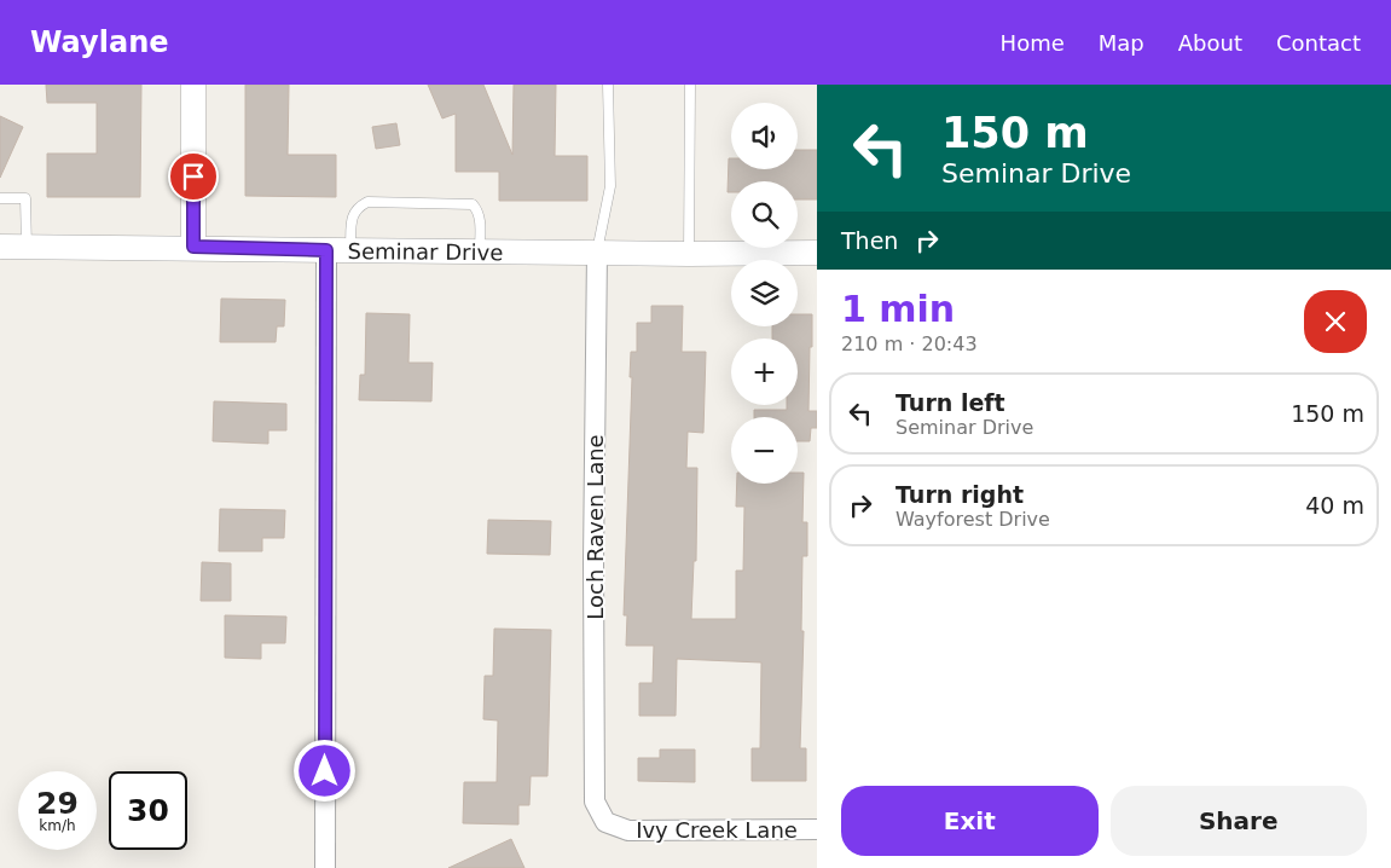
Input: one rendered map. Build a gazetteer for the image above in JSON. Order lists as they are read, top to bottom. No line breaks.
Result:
{"streets":{"street":["Seminar Drive","Loch Raven Lane","Ivy Creek Lane"]},"crossings":[["Seminar Drive","Loch Raven Lane"],["Loch Raven Lane","Ivy Creek Lane"]],"page":{"header":"Waylane","nav":["Home","Map","About","Contact"],"turn":["150 m","Seminar Drive"],"map_buttons":["+","−"],"then":"Then","heading":["1 min","210 m · 20:43"],"list":[{"name":"Turn left","note":"Seminar Drive","value":"150 m"},{"name":"Turn right","note":"Wayforest Drive","value":"40 m"}],"speed":"29 km/h","limit":"30","buttons":["Exit","Share"]}}
